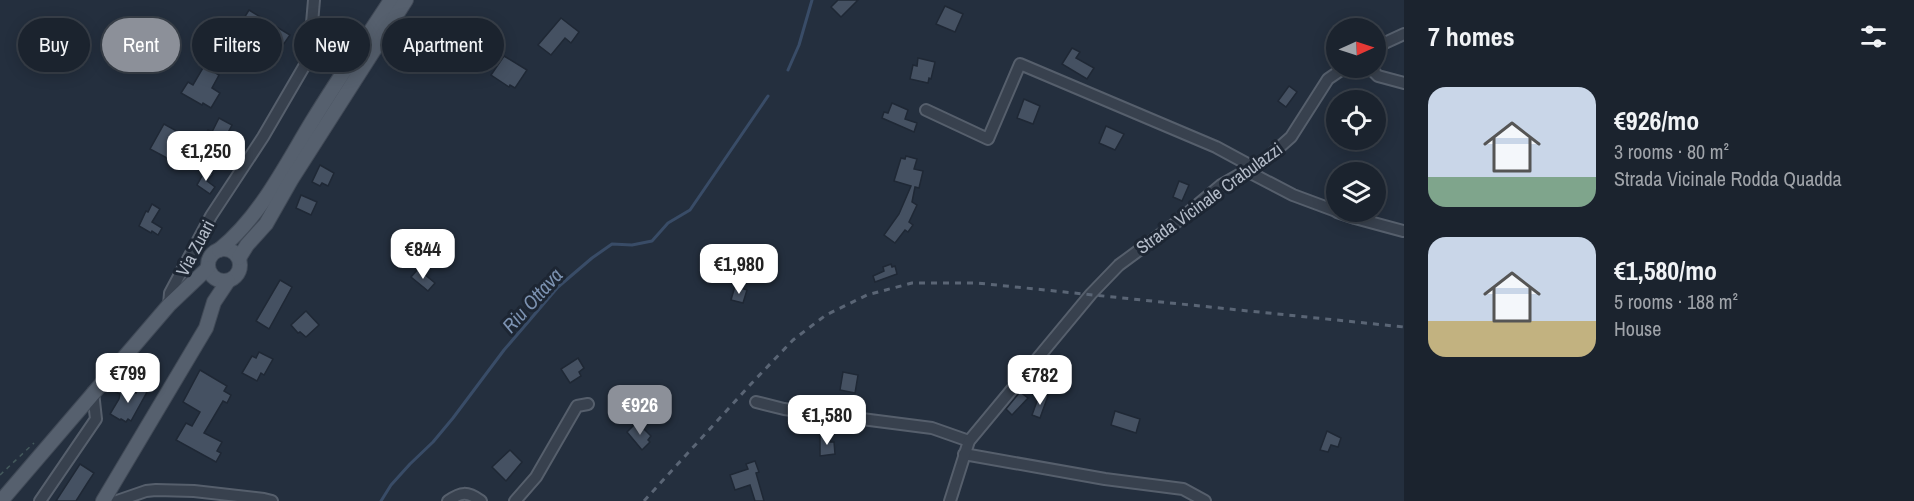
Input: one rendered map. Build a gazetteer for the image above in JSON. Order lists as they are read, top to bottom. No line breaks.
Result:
{"streets":{"street":["Strada Vicinale Crabulazzi","Via Zuari"]},"water":["Riu Ottava"],"north":"right","page":{"heading":"7 homes","chip":["Buy","Rent","Filters","New","Apartment"],"list":[{"name":"€926/mo","note":"3 rooms · 80 m² · Strada Vicinale Rodda Quadda"},{"name":"€1,580/mo","note":"5 rooms · 188 m² · House"}],"price":["€1,250","€844","€1,980","€799","€782","€926","€1,580"]}}
